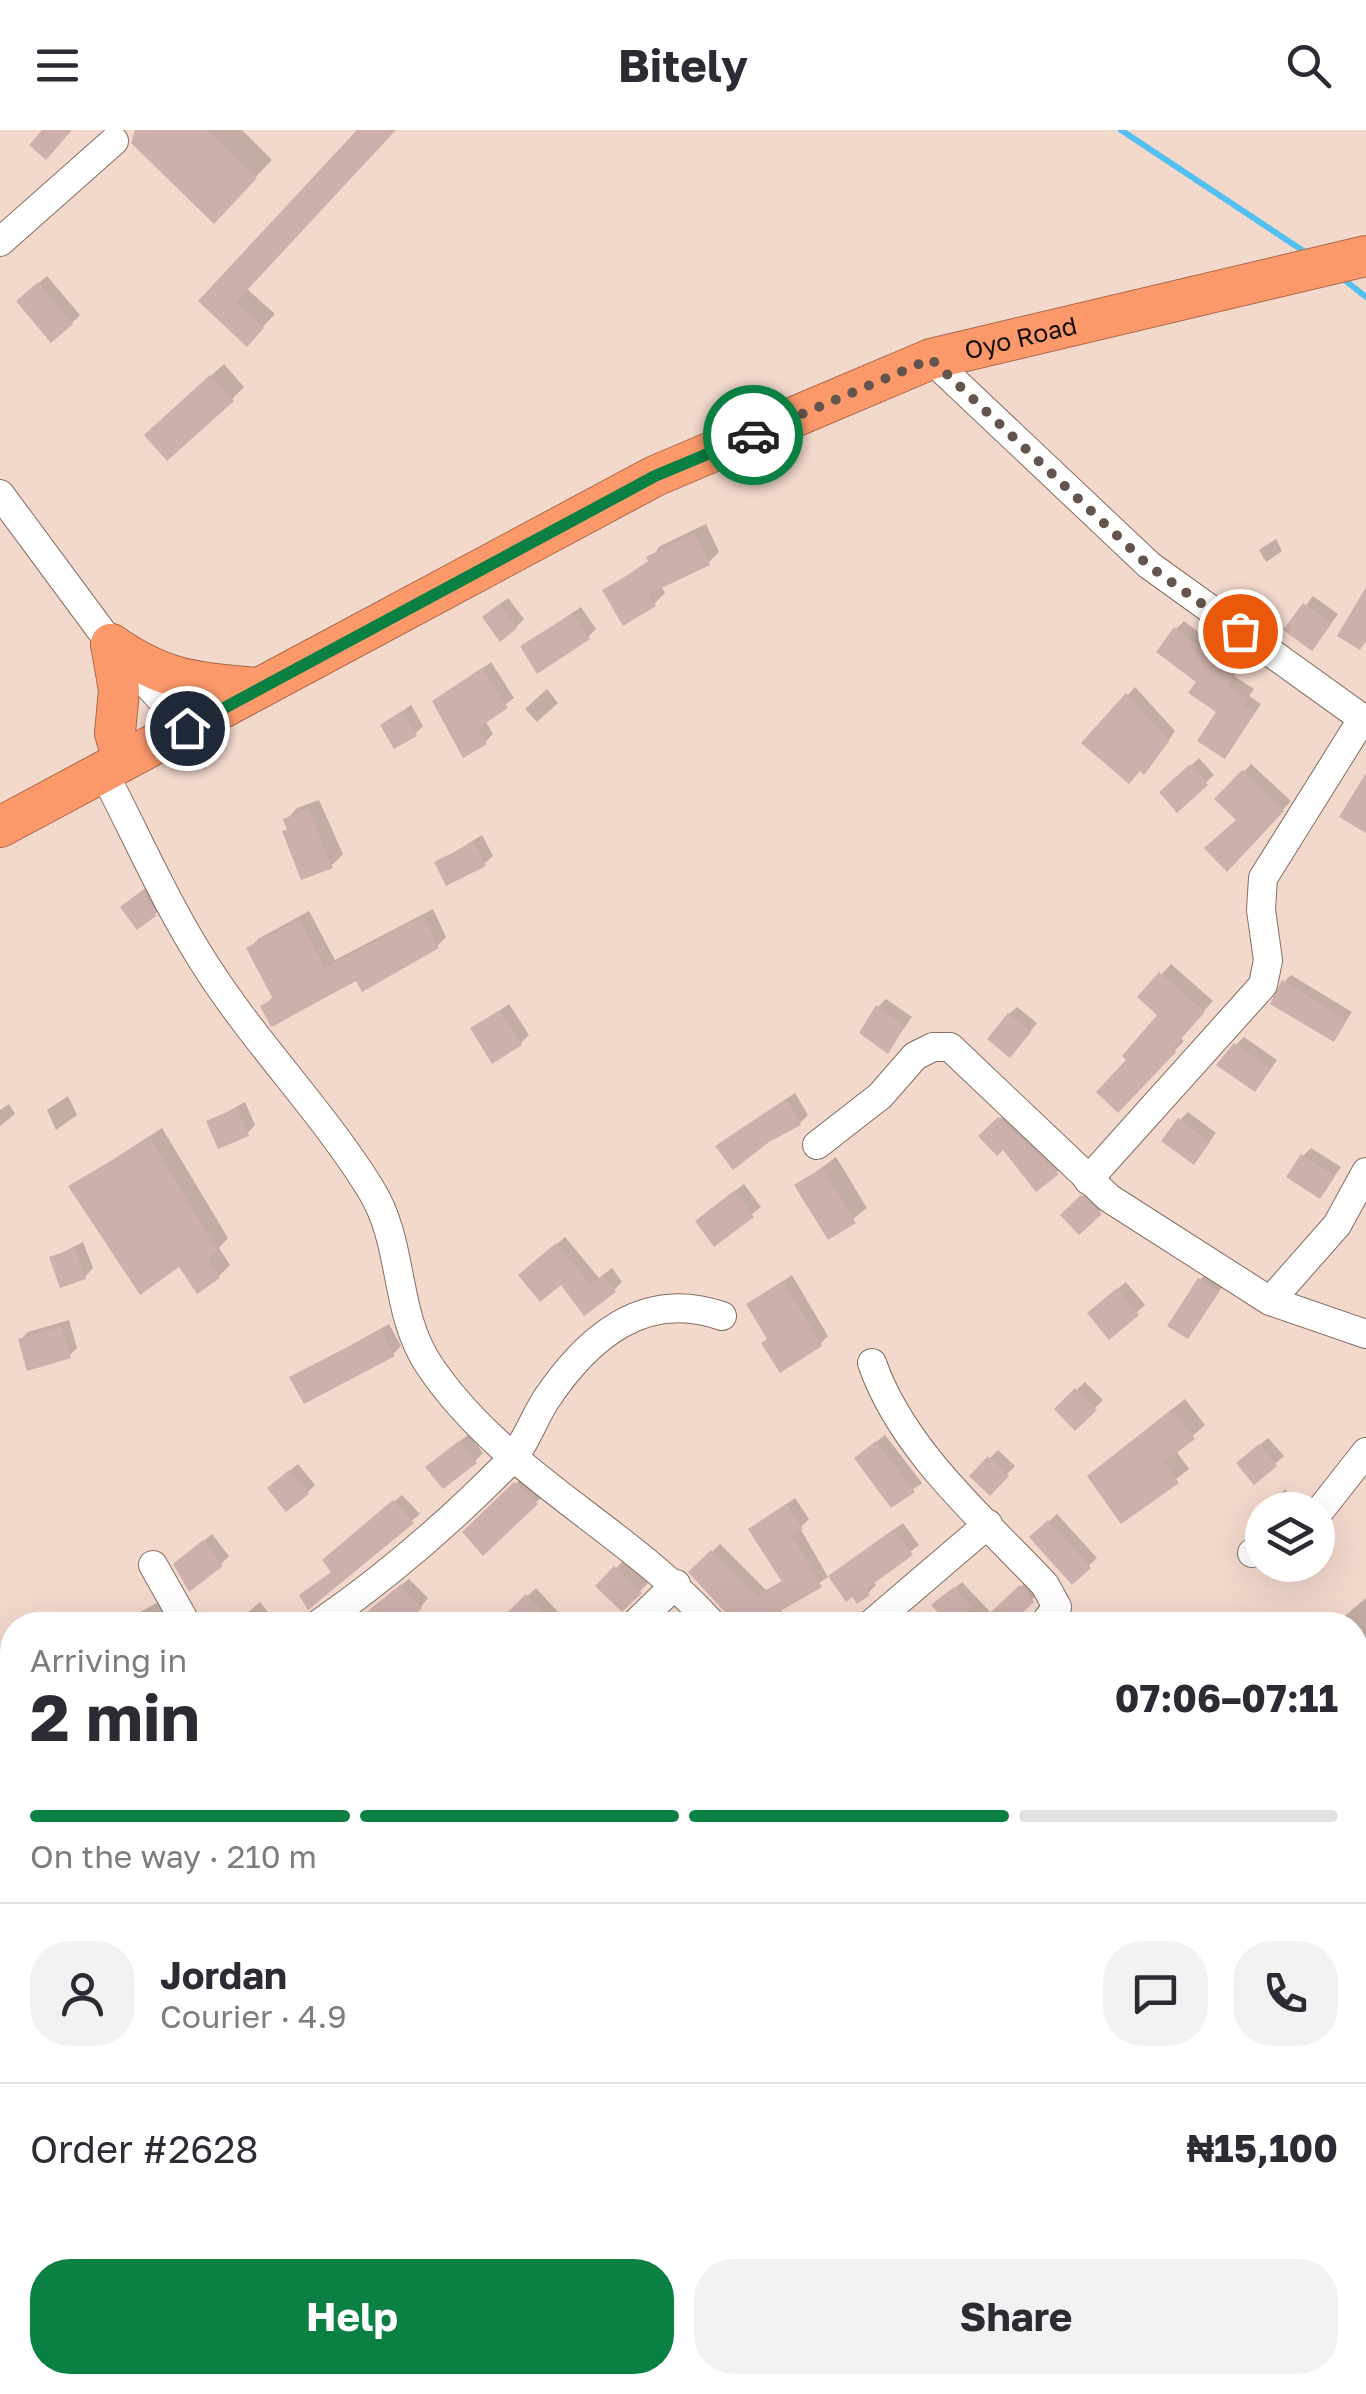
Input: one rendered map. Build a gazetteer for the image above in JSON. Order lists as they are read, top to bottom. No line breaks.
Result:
{"streets":{"highway":["Oyo Road"]},"page":{"header":"Bitely","heading":["2 min","Arriving in","07:06–07:11"],"panel":["Jordan","Courier · 4.9","Order #2628","₦15,100"],"bar":"On the way · 210 m","buttons":["Help","Share"]}}
